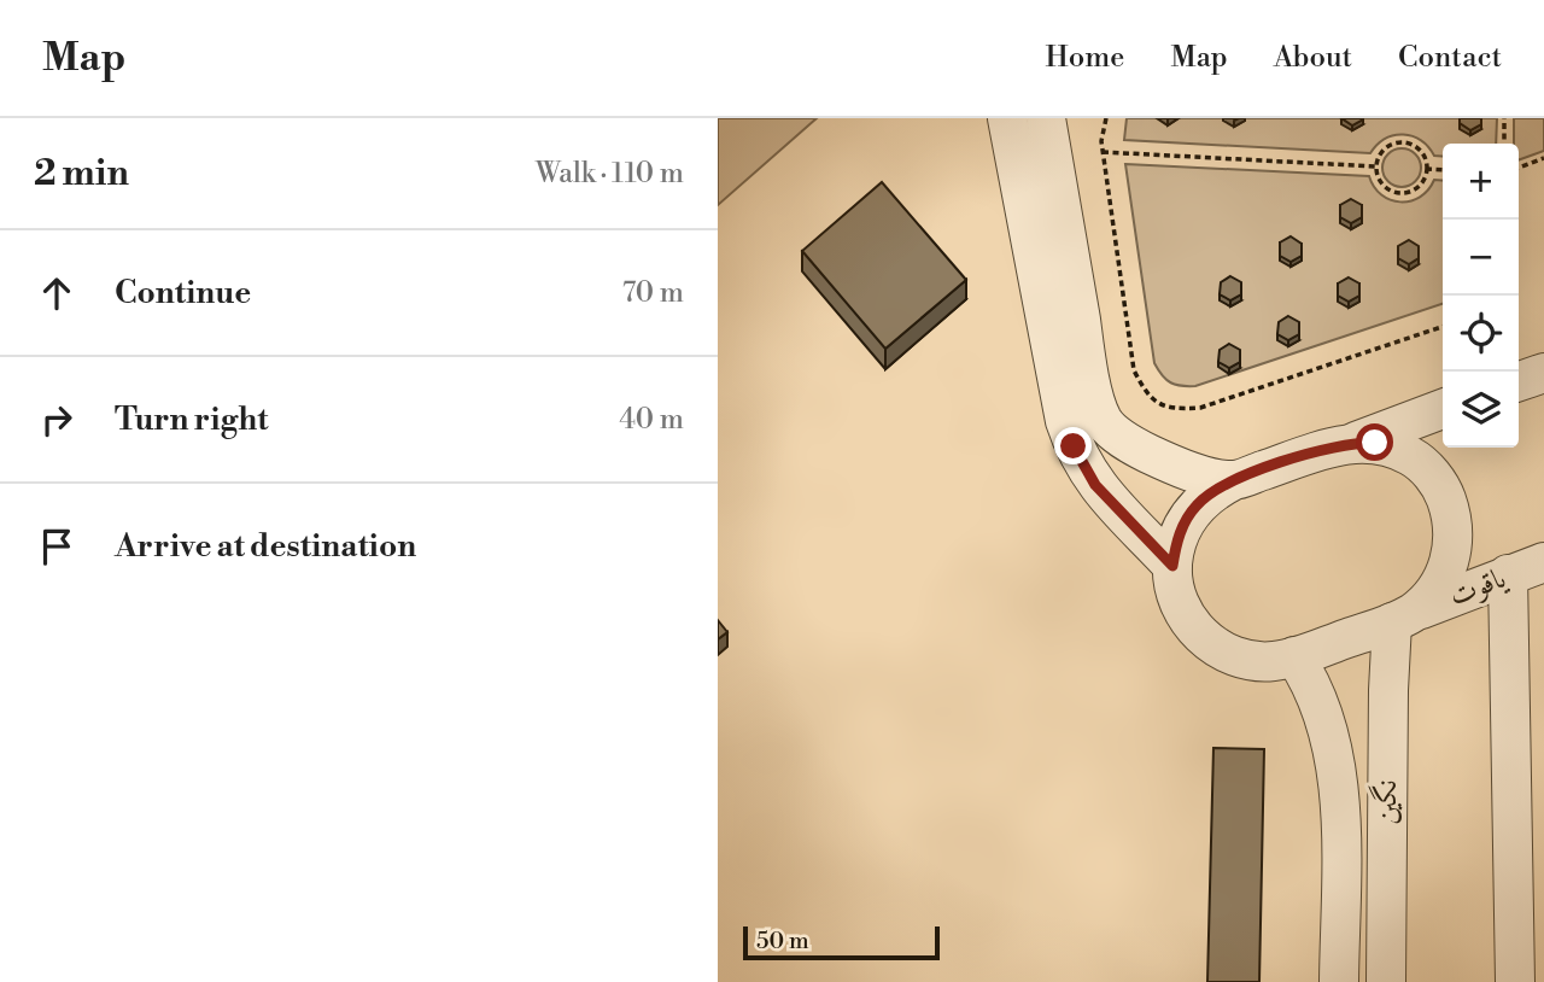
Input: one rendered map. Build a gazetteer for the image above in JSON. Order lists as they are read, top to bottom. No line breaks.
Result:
{"streets":{"street":["یاقوت","نگین"]},"crossings":[["یاقوت","نگین"]],"scale_bar":"50 m","page":{"header":"Map","nav":["Home","Map","About","Contact"],"heading":["2 min","Walk · 110 m"],"map_buttons":["+","−"],"list":[["Continue","70 m"],["Turn right","40 m"],"Arrive at destination"],"scale":"50 m"}}
